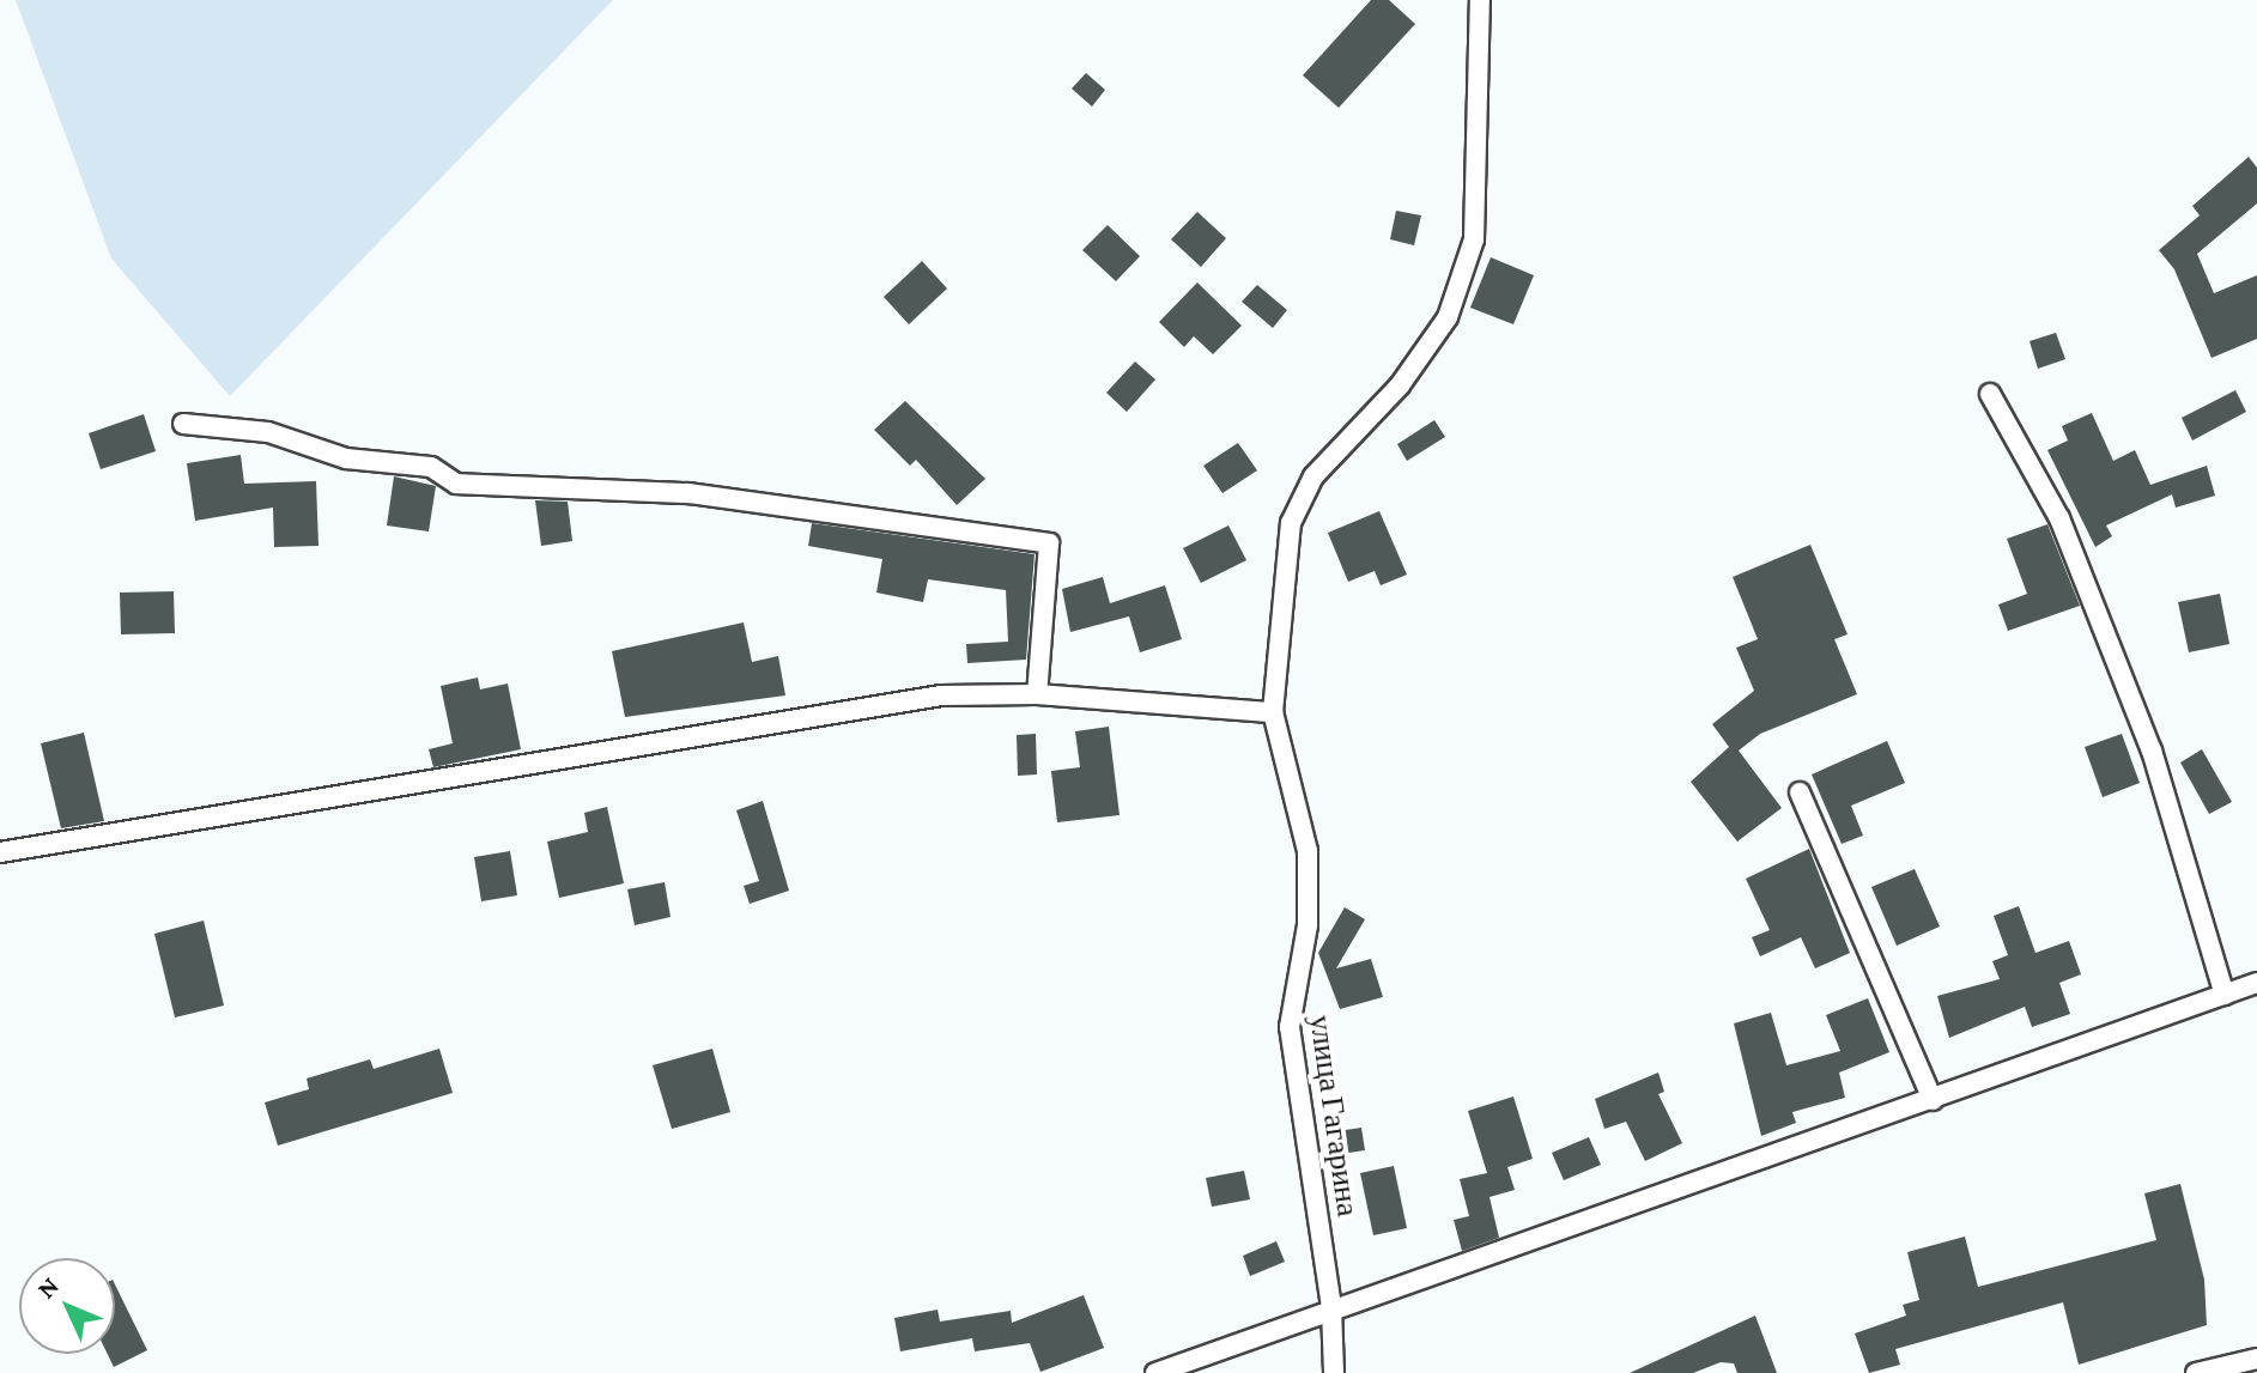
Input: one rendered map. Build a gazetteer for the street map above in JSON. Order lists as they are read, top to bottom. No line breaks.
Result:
{"streets":{"street":["улица Гагарина"]},"north":"top left"}
